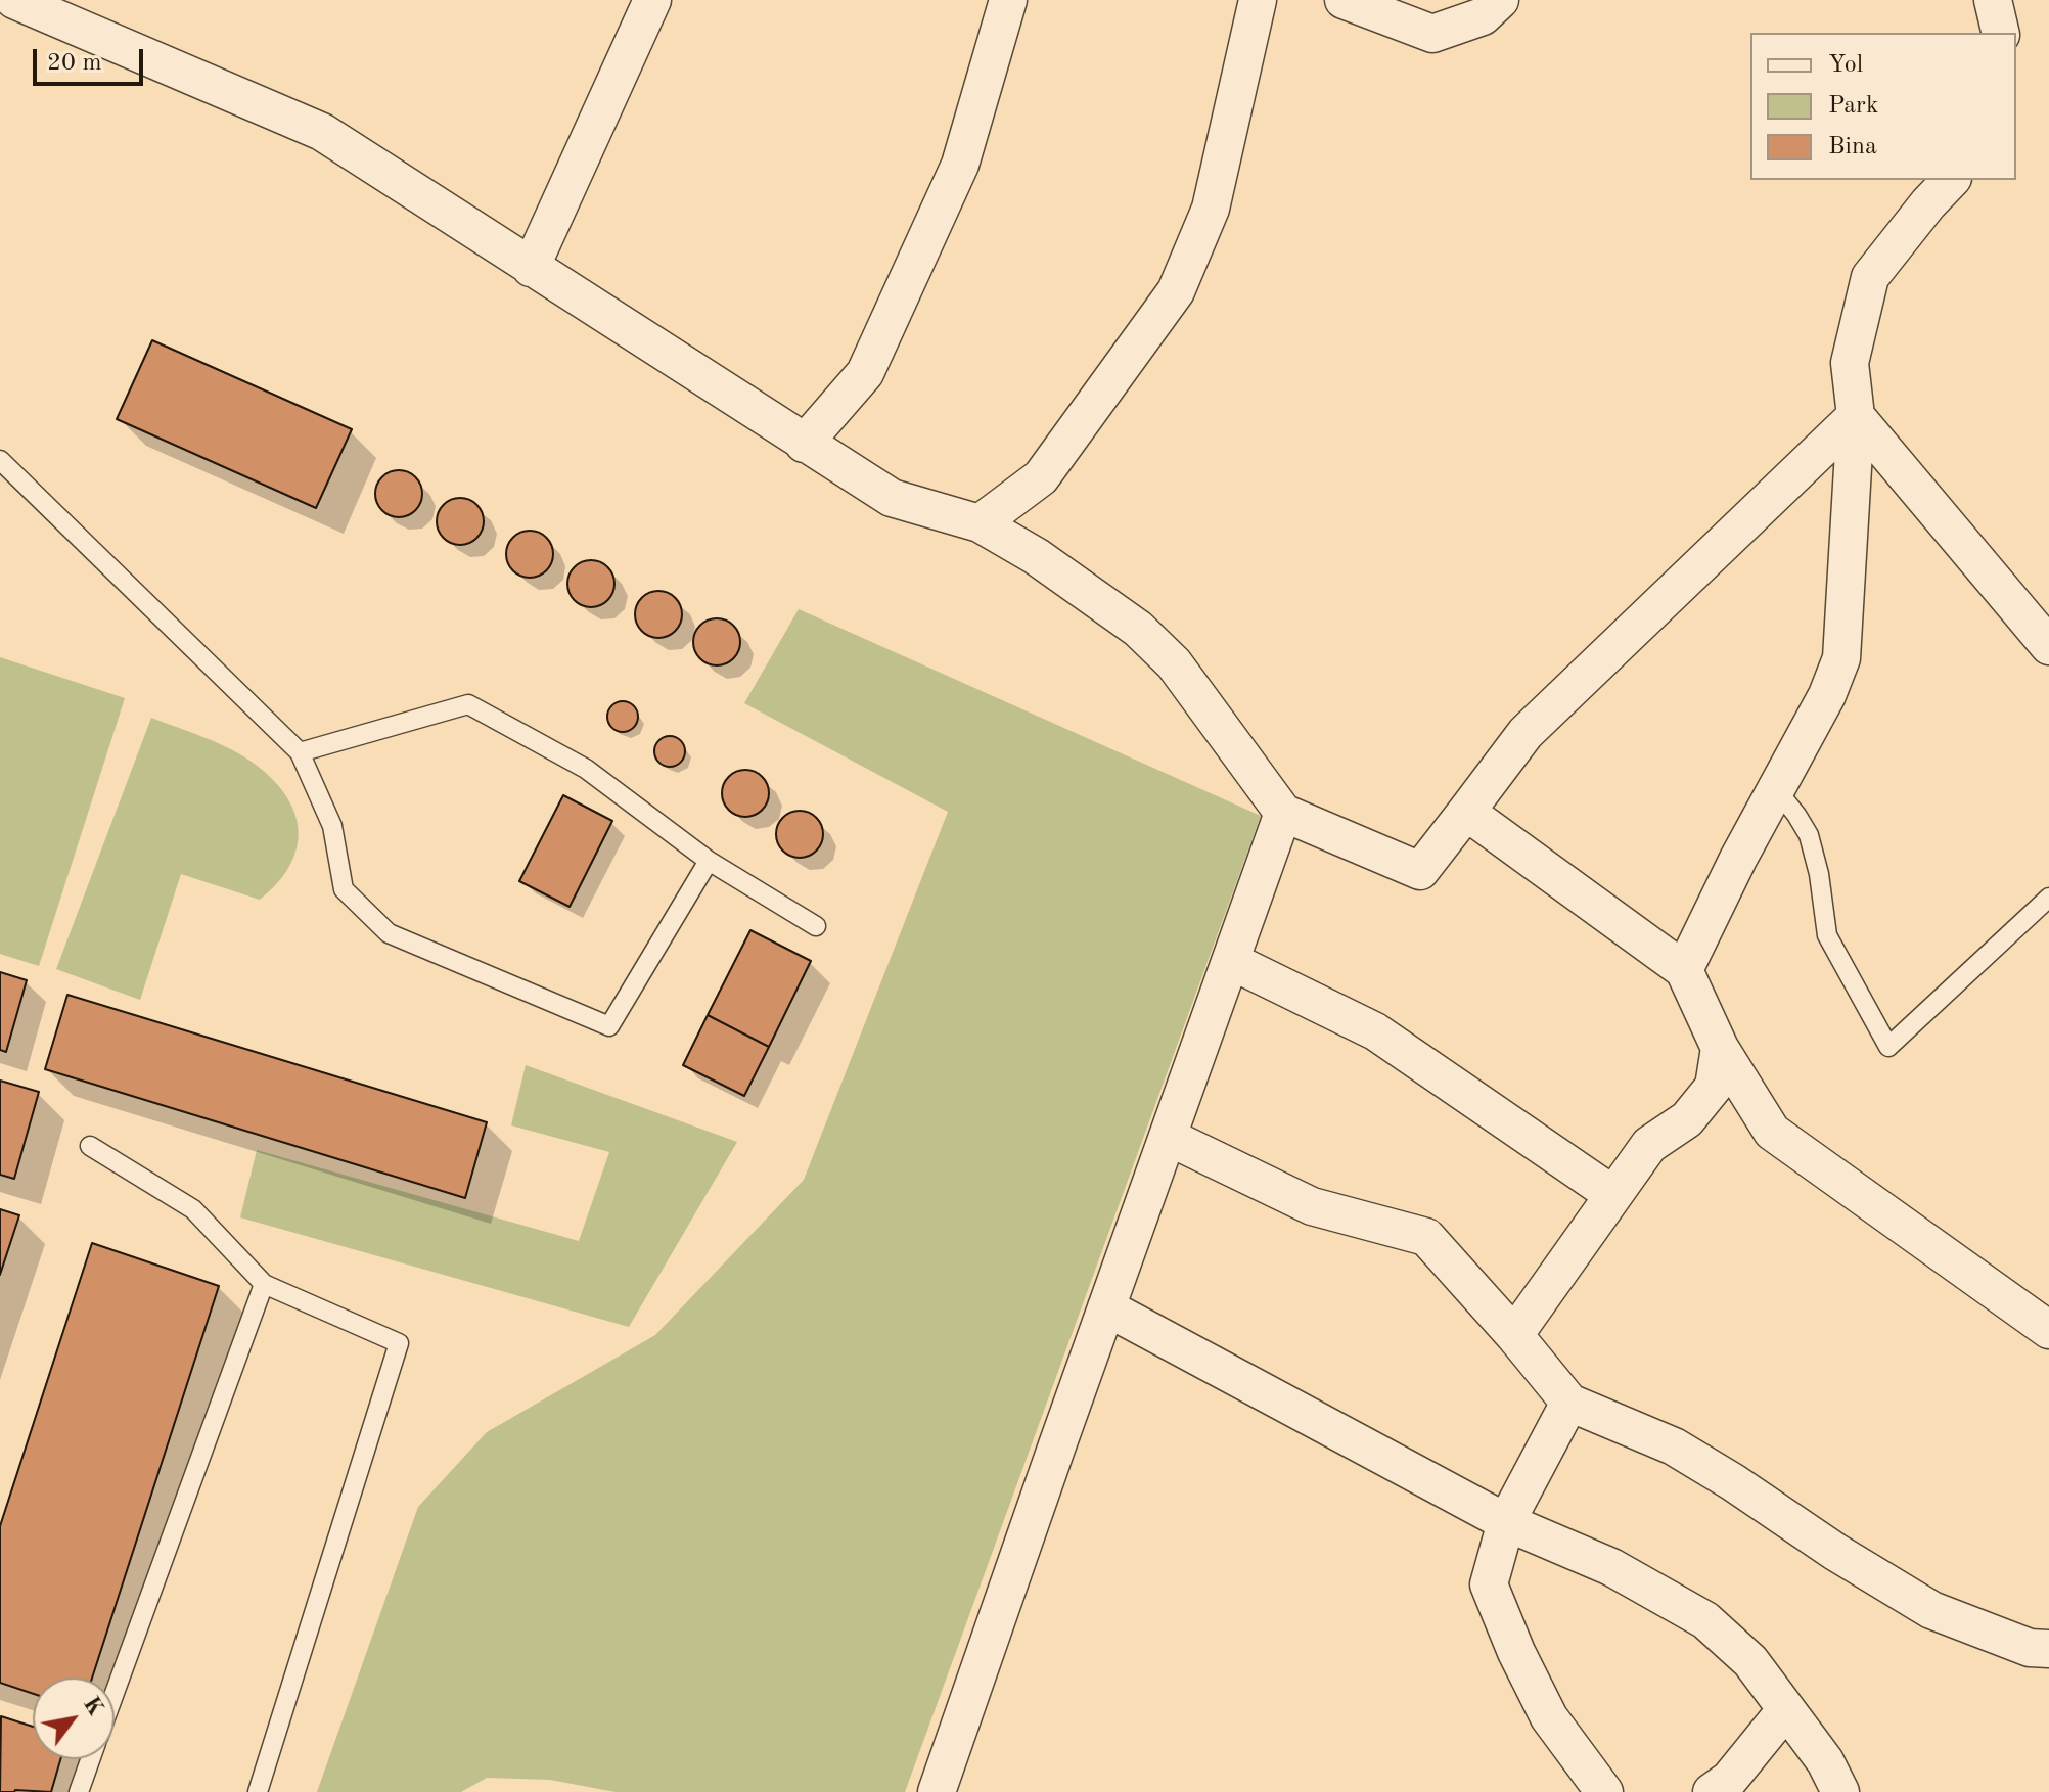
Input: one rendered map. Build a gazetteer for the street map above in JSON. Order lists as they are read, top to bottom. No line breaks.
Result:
{"legend":["Yol","Park","Bina"],"scale_bar":"20 m","north":"top right"}
